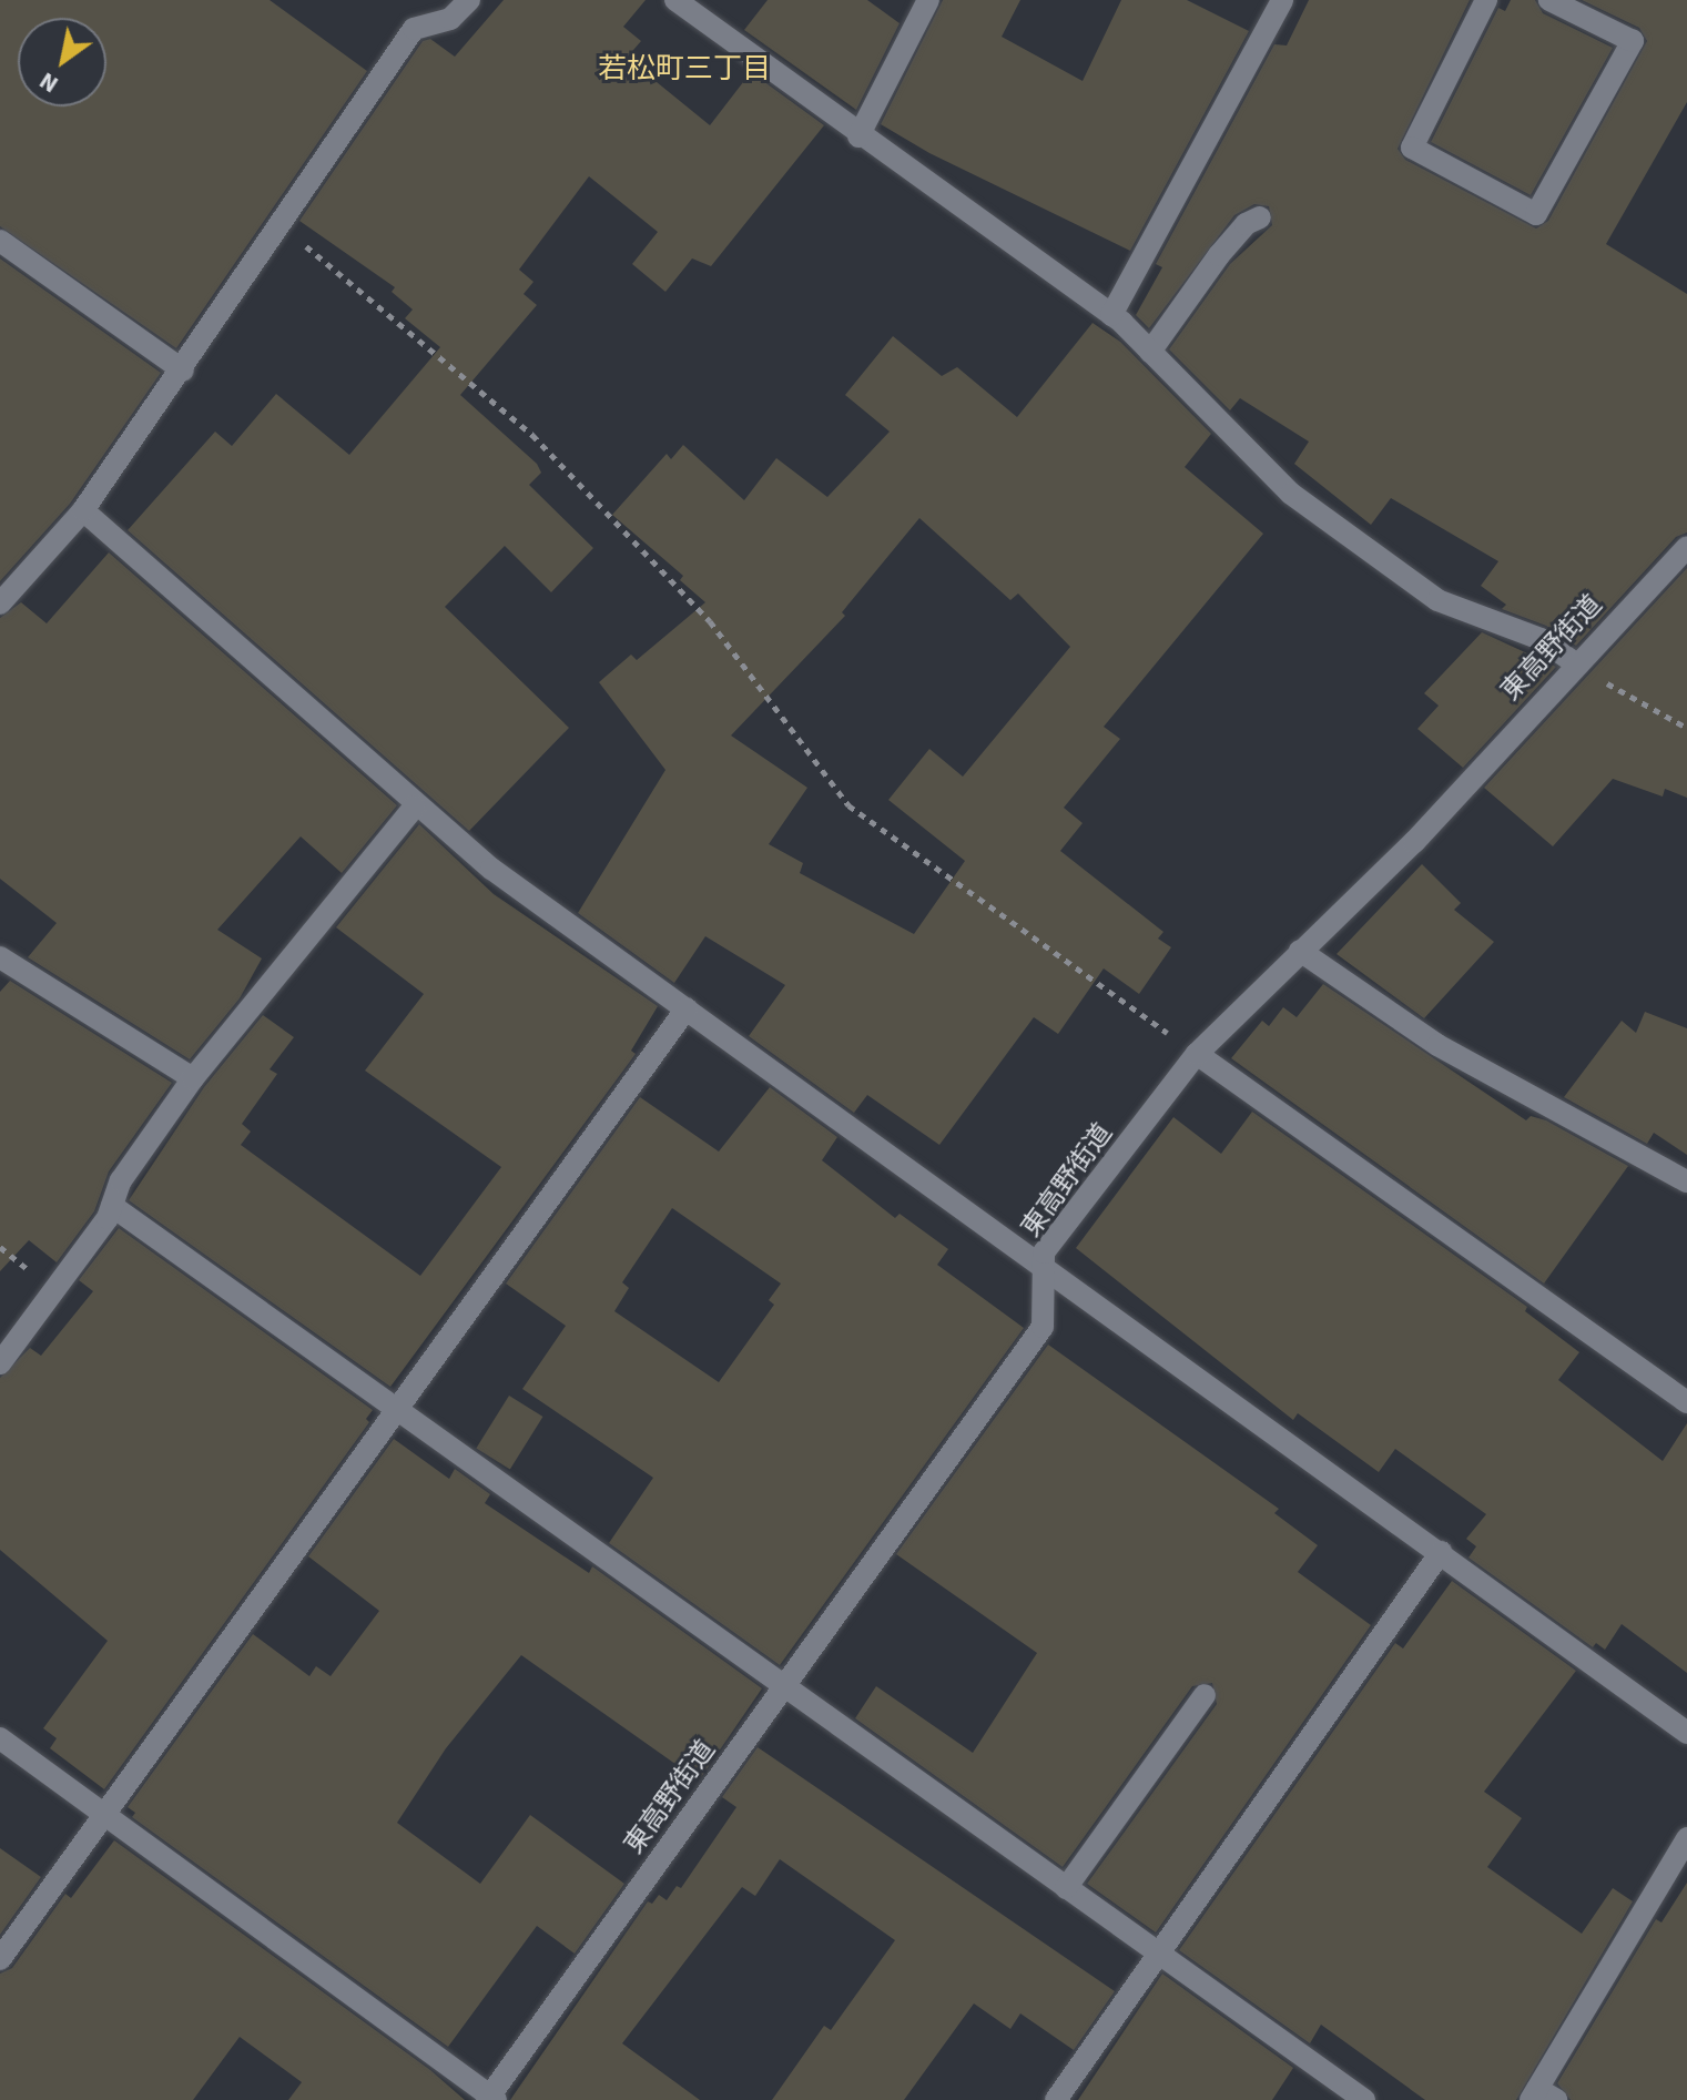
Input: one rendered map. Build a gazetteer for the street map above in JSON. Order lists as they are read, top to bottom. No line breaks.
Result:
{"streets":{"street":["東高野街道"]},"districts":["若松町三丁目"],"north":"bottom left"}
